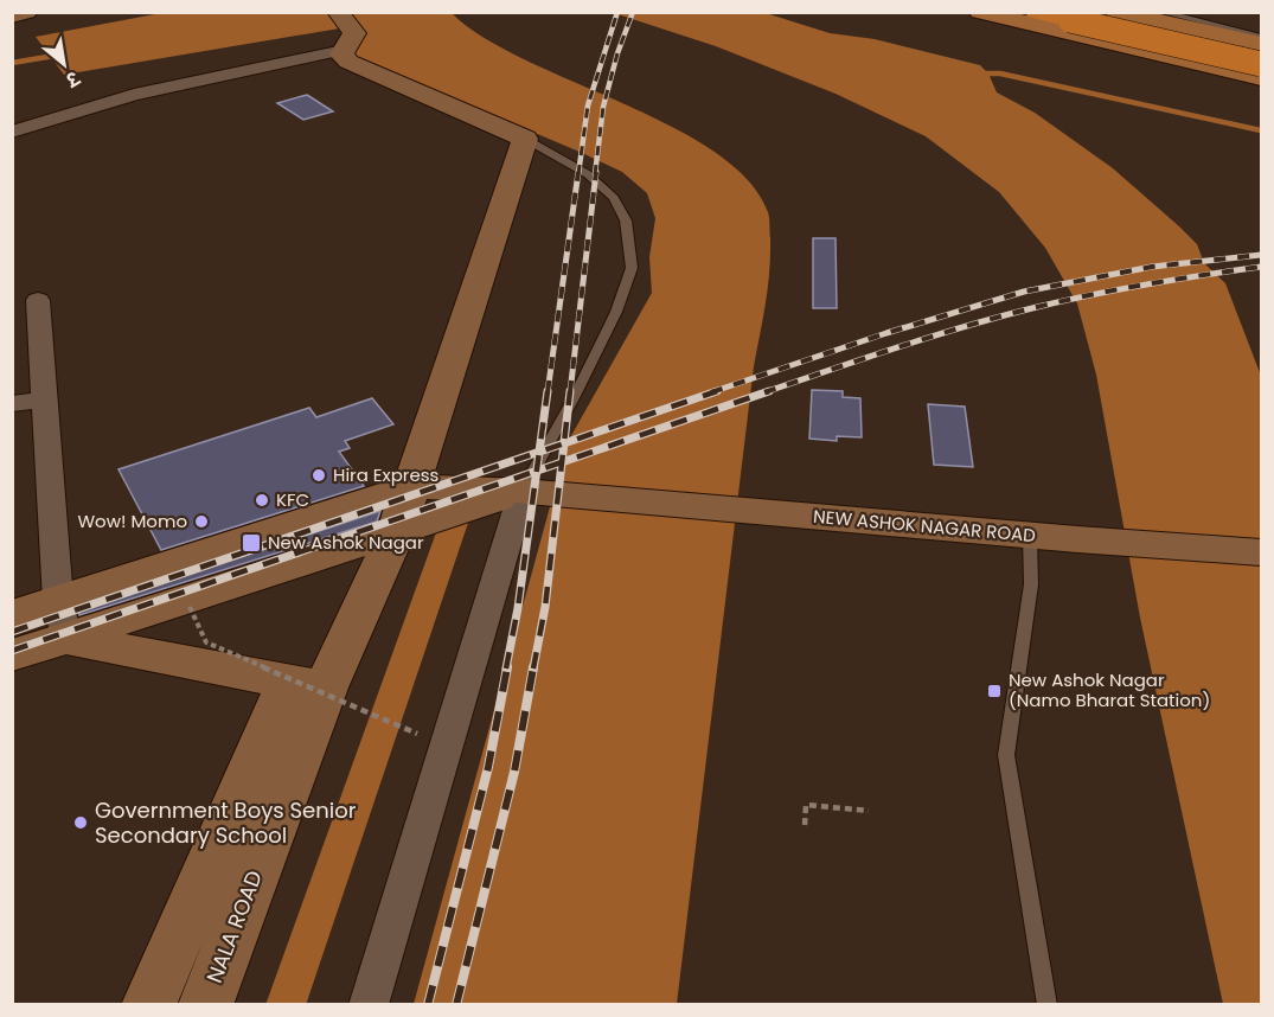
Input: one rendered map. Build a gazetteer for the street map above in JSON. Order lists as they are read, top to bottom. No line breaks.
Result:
{"streets":{"street":["NEW ASHOK NAGAR ROAD","NALA ROAD"]},"places":{"other":["Hira Express","KFC","Wow! Momo","Government Boys Senior Secondary School"],"transit":["New Ashok Nagar","New Ashok Nagar (Namo Bharat Station)"]},"north":"bottom right"}
